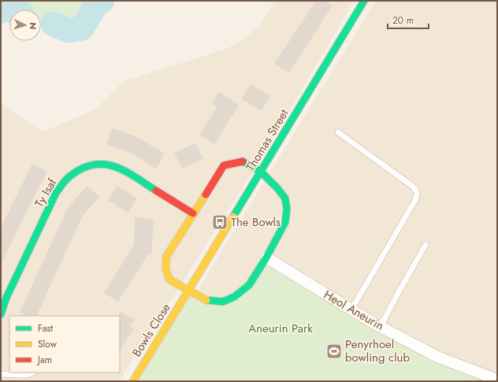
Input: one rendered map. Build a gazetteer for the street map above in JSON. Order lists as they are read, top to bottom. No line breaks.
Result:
{"streets":{"street":["Thomas Street","Ty Isaf","Heol Aneurin","Bowls Close"]},"crossings":[["Thomas Street","Bowls Close"]],"parks":["Aneurin Park"],"places":{"bus stop":["The Bowls"],"sports":["Penyrhoel bowling club"]},"legend":["Fast","Slow","Jam"],"scale_bar":"20 m","north":"right"}
